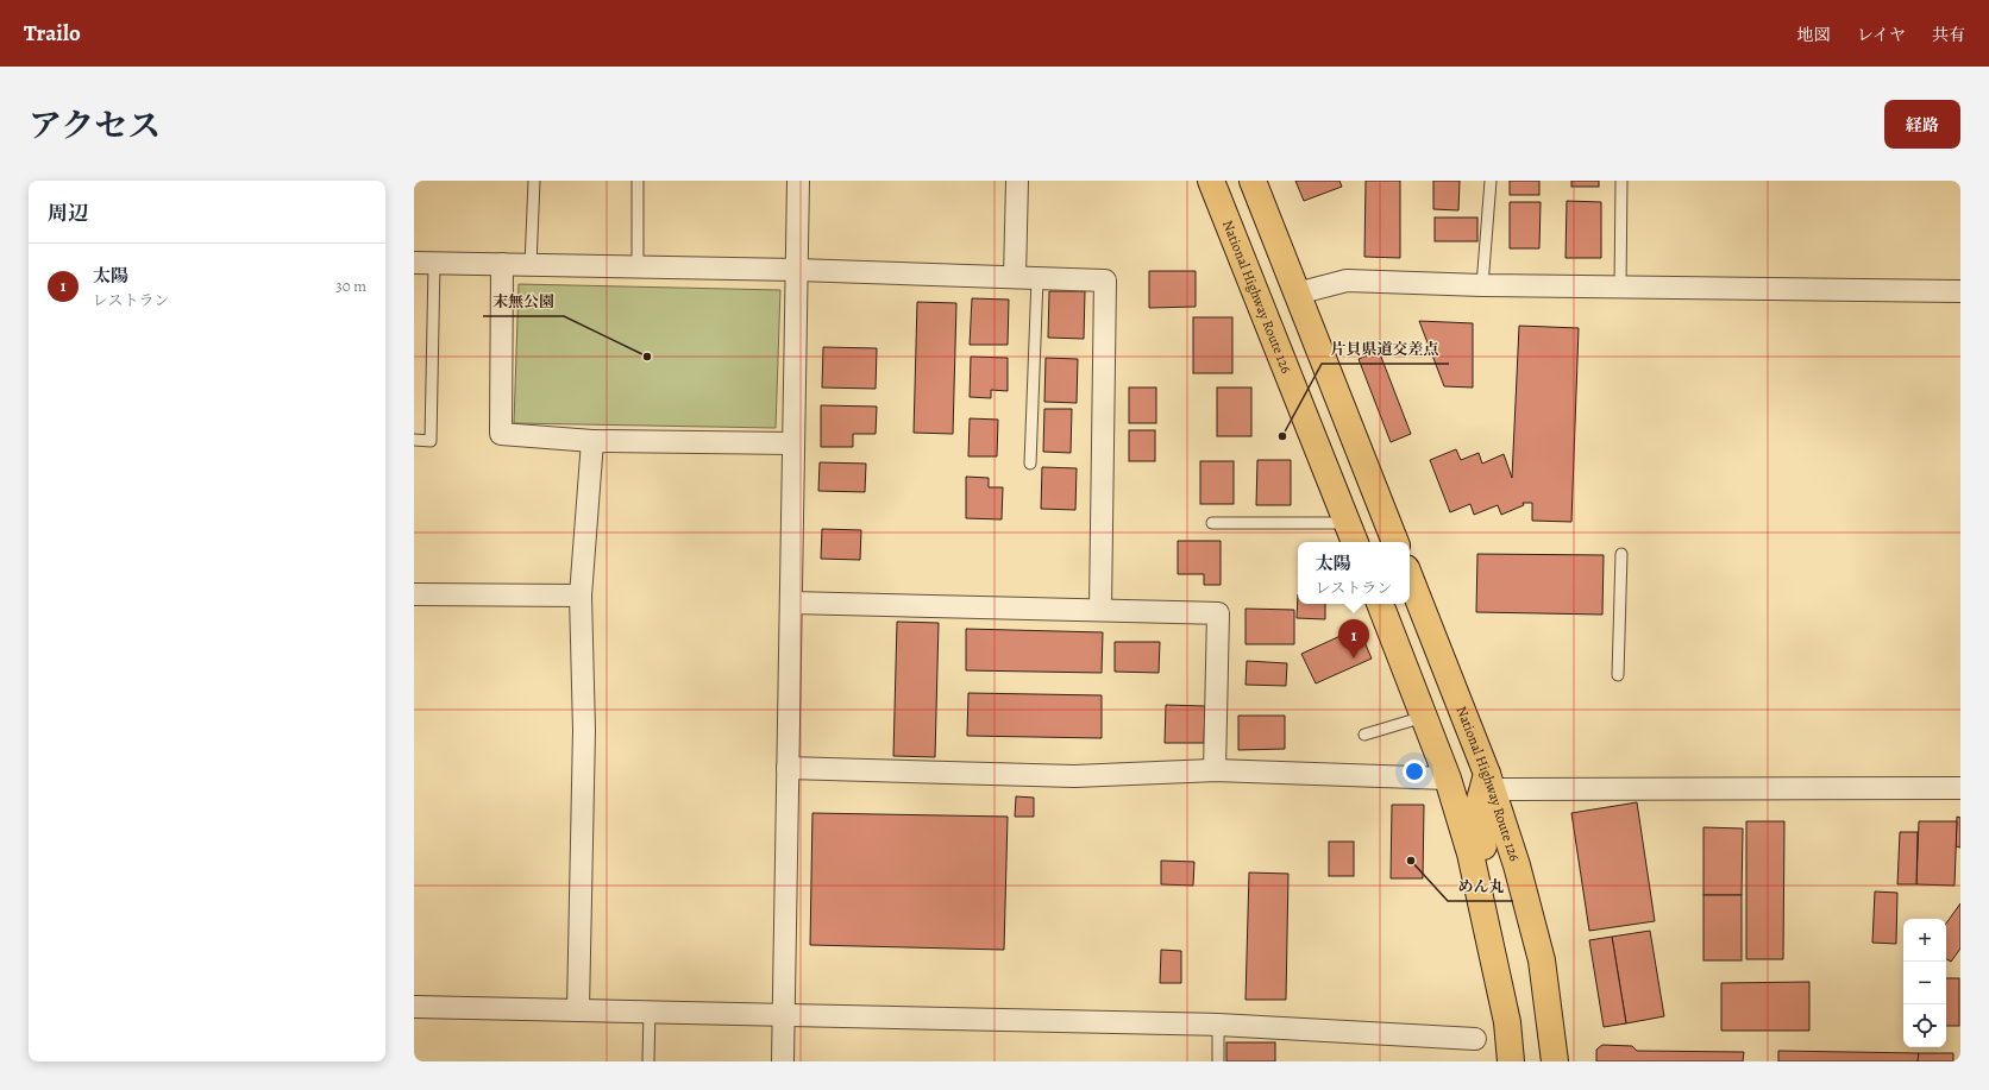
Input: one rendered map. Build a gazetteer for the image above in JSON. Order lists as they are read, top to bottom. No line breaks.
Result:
{"streets":{"highway":["National Highway Route 126"]},"places":["末無公園","片貝県道交差点","めん丸"],"page":{"header":"Trailo","nav":["地図","レイヤ","共有"],"title":"アクセス","buttons":"経路","heading":"周辺","list":[{"mark":"1","name":"太陽","note":"レストラン","value":"30 m"}],"popup":["太陽","レストラン"],"pins":"1","map_buttons":["+","−"]}}
